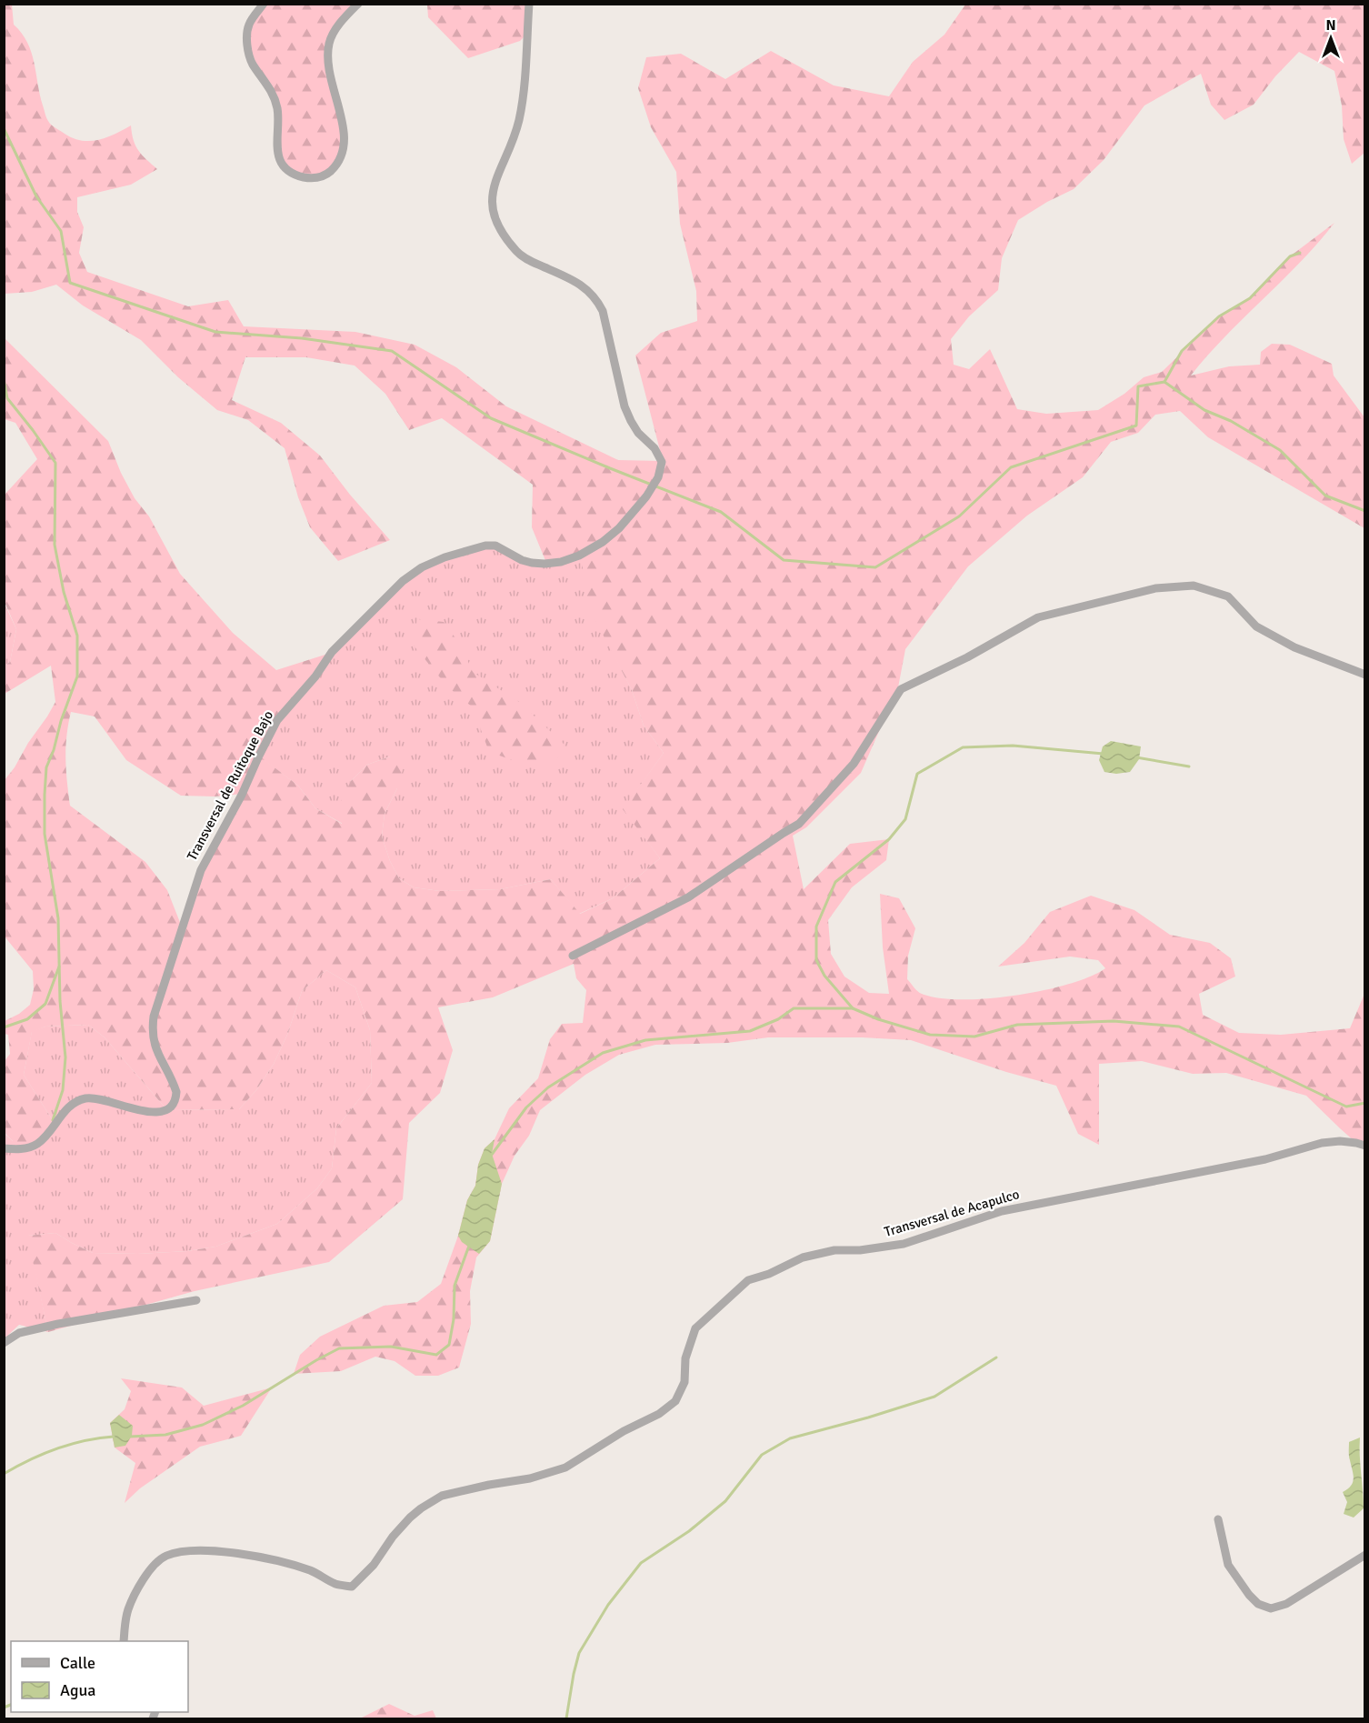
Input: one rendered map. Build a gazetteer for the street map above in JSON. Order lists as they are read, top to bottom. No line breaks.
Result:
{"streets":{"street":["Transversal de Ruitoque Bajo","Transversal de Acapulco"]},"legend":["Calle","Agua"],"north":"top"}
